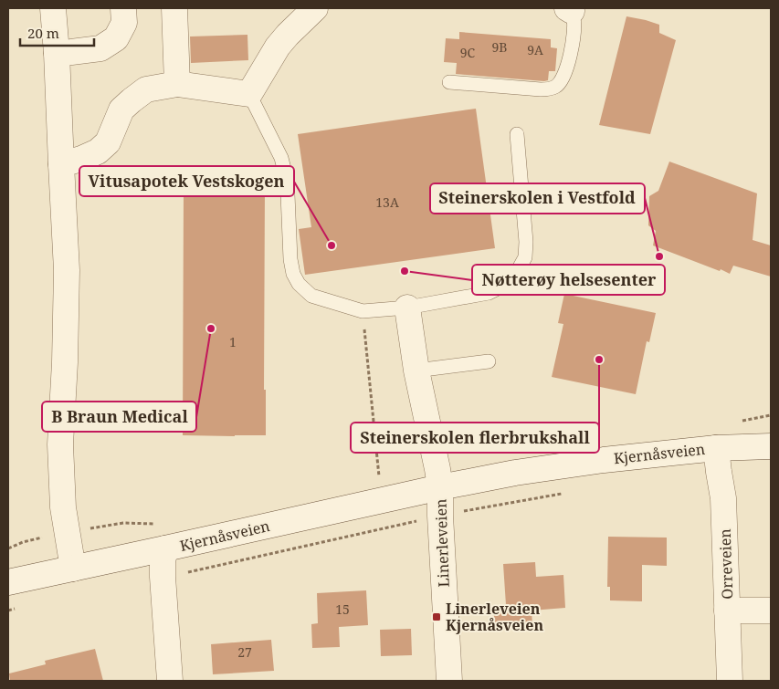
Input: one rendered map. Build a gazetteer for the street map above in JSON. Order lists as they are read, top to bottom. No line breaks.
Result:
{"streets":{"street":["Kjernåsveien","Linerleveien","Orreveien"]},"crossings":[["Kjernåsveien","Linerleveien"],["Kjernåsveien","Orreveien"]],"places":{"other":["Vitusapotek Vestskogen","Steinerskolen i Vestfold","Nøtterøy helsesenter","B Braun Medical","Steinerskolen flerbrukshall"],"transit":["Linerleveien Kjernåsveien"]},"house_numbers":["9B","9A","9C","13A","1","15","27"],"scale_bar":"20 m"}
